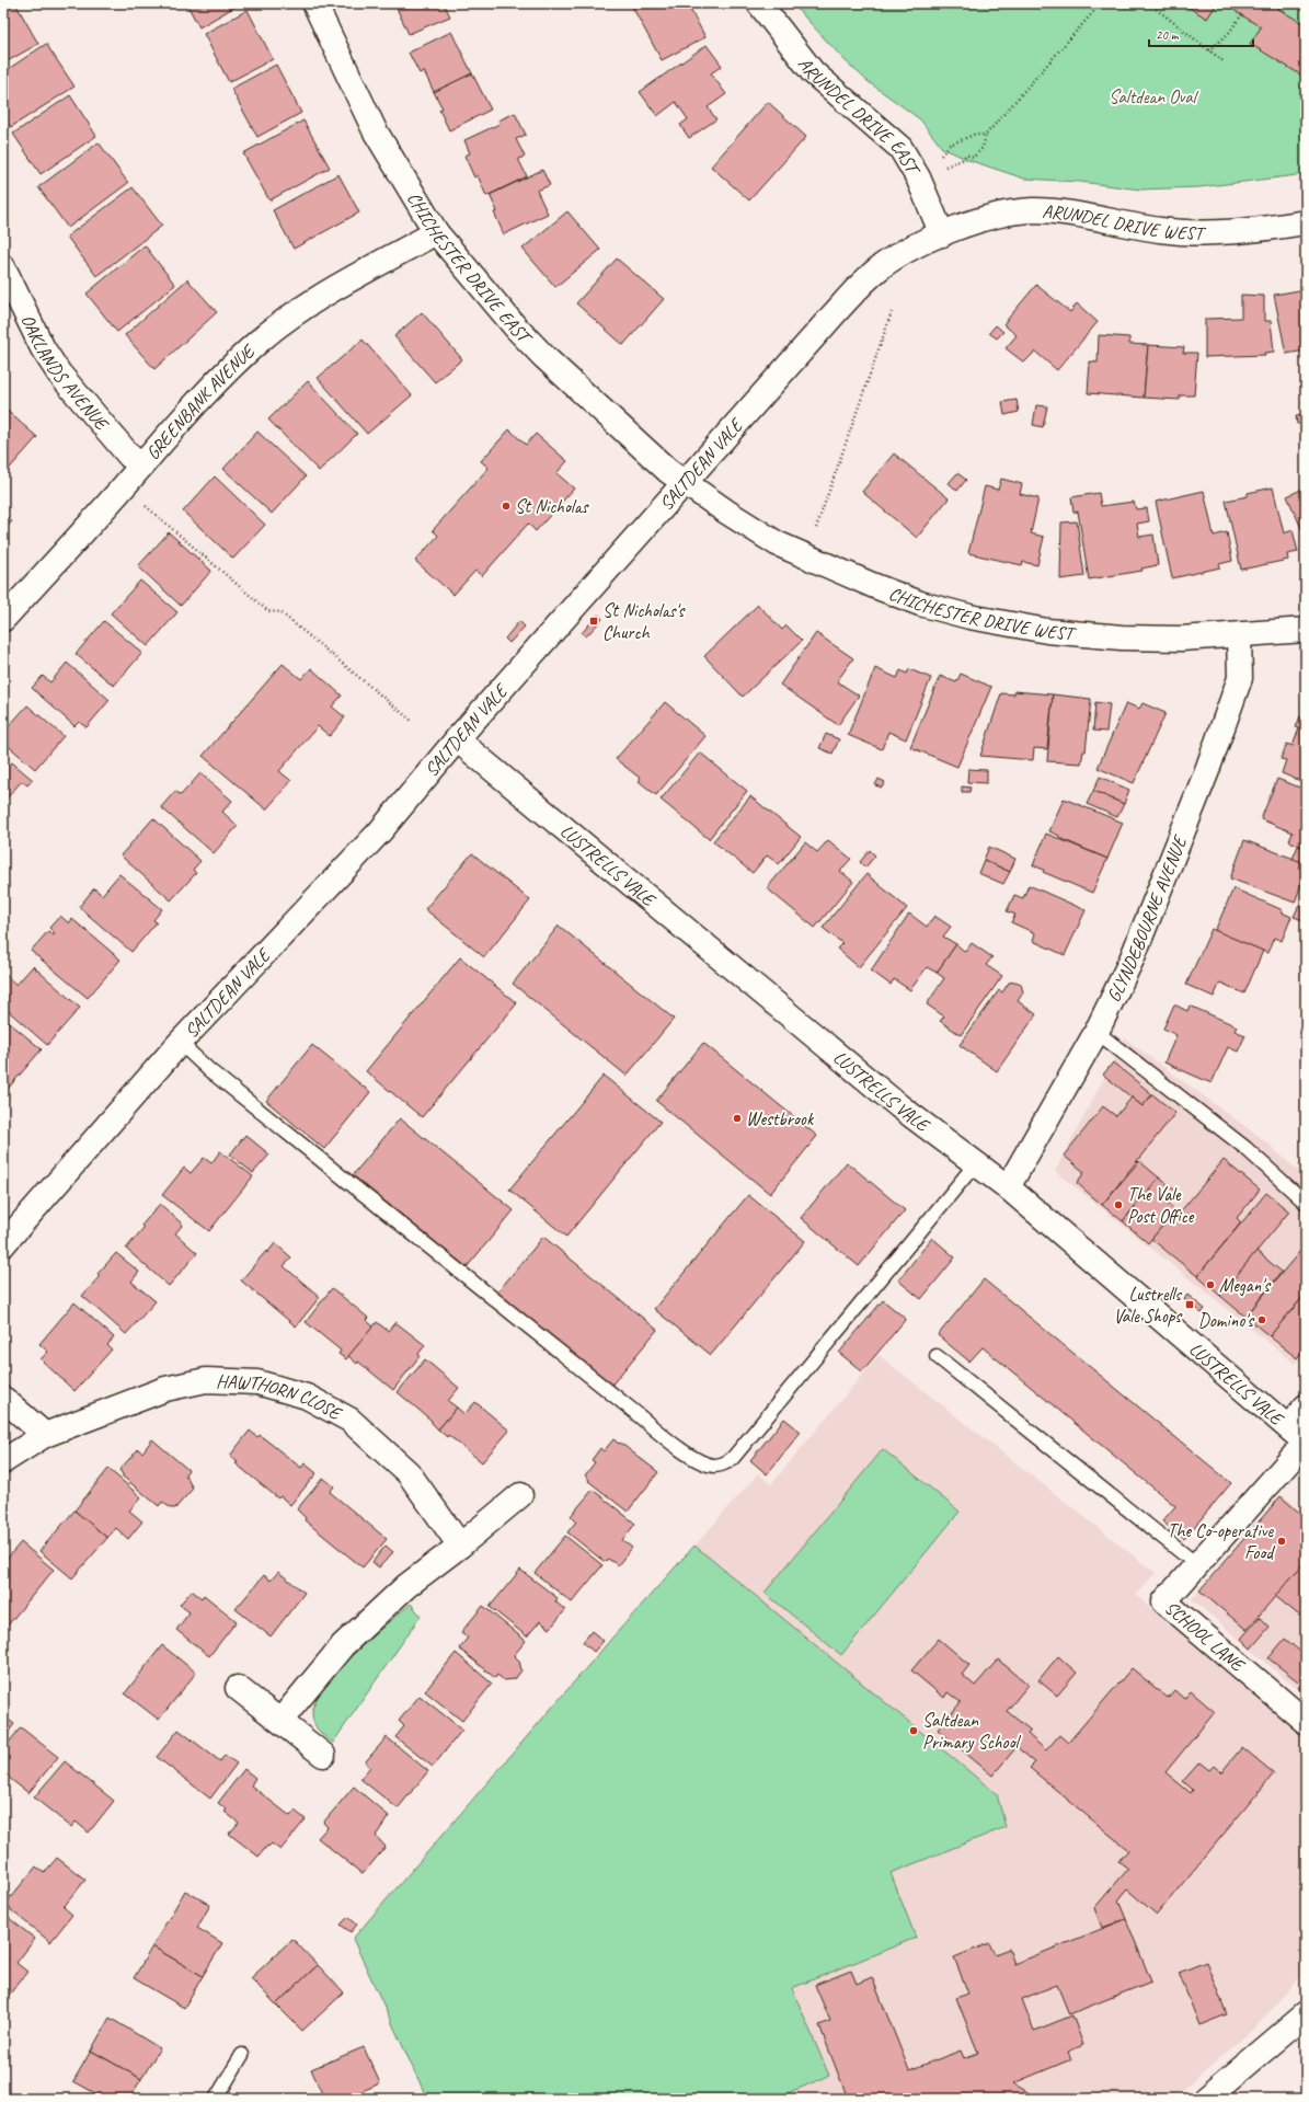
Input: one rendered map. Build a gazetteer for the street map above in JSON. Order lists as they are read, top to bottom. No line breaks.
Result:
{"streets":{"street":["ARUNDEL DRIVE EAST","ARUNDEL DRIVE WEST","CHICHESTER DRIVE EAST","OAKLANDS AVENUE","GREENBANK AVENUE","SALTDEAN VALE","CHICHESTER DRIVE WEST","LUSTRELLS VALE","GLYNDEBOURNE AVENUE","HAWTHORN CLOSE","SCHOOL LANE"]},"crossings":[["ARUNDEL DRIVE EAST","ARUNDEL DRIVE WEST"],["ARUNDEL DRIVE EAST","SALTDEAN VALE"],["ARUNDEL DRIVE WEST","SALTDEAN VALE"],["CHICHESTER DRIVE EAST","GREENBANK AVENUE"],["CHICHESTER DRIVE EAST","SALTDEAN VALE"],["CHICHESTER DRIVE EAST","CHICHESTER DRIVE WEST"],["OAKLANDS AVENUE","GREENBANK AVENUE"],["SALTDEAN VALE","CHICHESTER DRIVE WEST"],["SALTDEAN VALE","LUSTRELLS VALE"],["CHICHESTER DRIVE WEST","GLYNDEBOURNE AVENUE"],["LUSTRELLS VALE","GLYNDEBOURNE AVENUE"],["LUSTRELLS VALE","SCHOOL LANE"]],"parks":["Saltdean Oval"],"places":{"other":["St Nicholas","Westbrook","The Vale Post Office","Megan's","Domino's","The Co-operative Food","Saltdean Primary School"],"transit":["St Nicholas's Church","Lustrells Vale Shops"]},"scale_bar":"20 m"}
